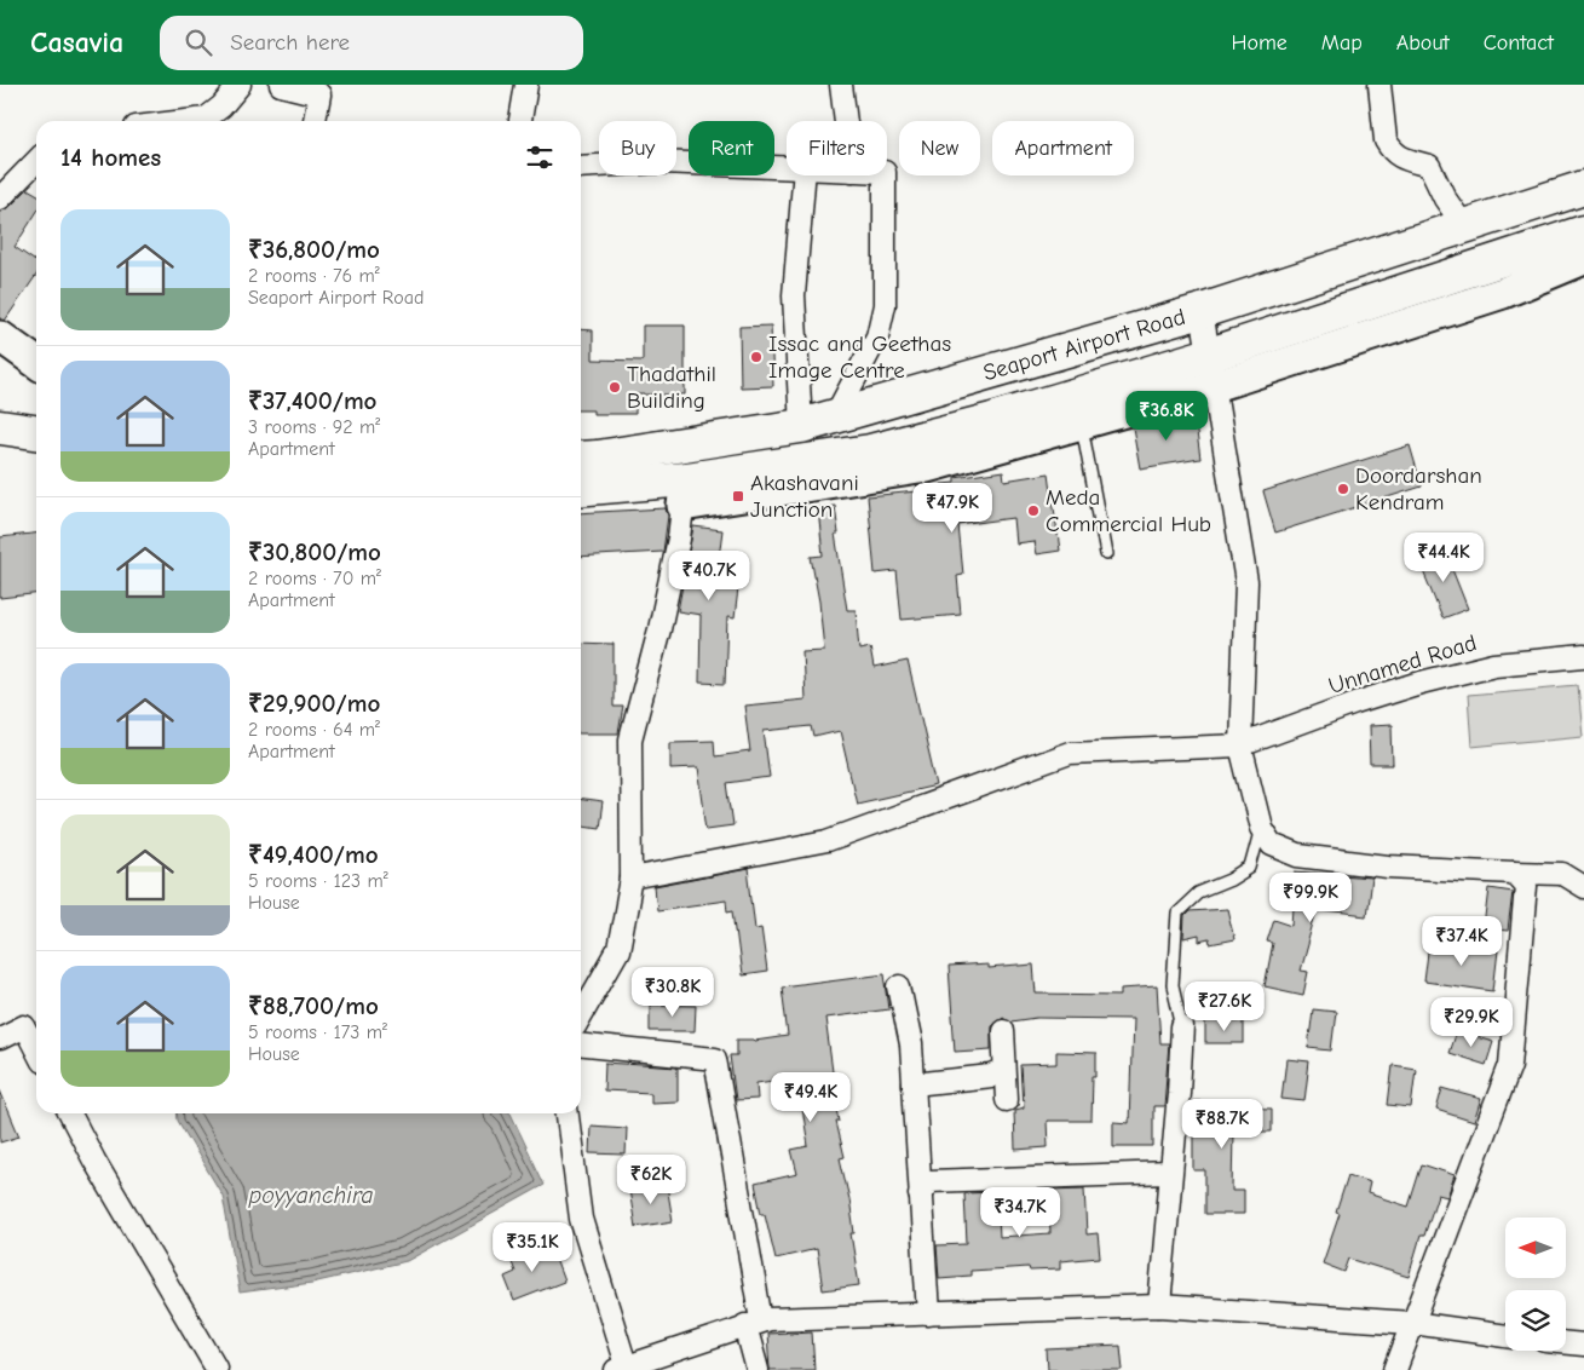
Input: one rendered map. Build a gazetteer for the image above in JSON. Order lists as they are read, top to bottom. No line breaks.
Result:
{"streets":{"main road":["Seaport Airport Road"],"street":["Unnamed Road"]},"water":["poyyanchira"],"places":{"other":["Issac and Geethas Image Centre","Thadathil Building","Doordarshan Kendram","Meda Commercial Hub"],"transit":["Akashavani Junction"]},"north":"left","page":{"header":"Casavia","search":"Search here","nav":["Home","Map","About","Contact"],"chip":["Buy","Rent","Filters","New","Apartment"],"heading":"14 homes","list":[{"name":"₹36,800/mo","note":"2 rooms · 76 m² · Seaport Airport Road"},{"name":"₹37,400/mo","note":"3 rooms · 92 m² · Apartment"},{"name":"₹30,800/mo","note":"2 rooms · 70 m² · Apartment"},{"name":"₹29,900/mo","note":"2 rooms · 64 m² · Apartment"},{"name":"₹49,400/mo","note":"5 rooms · 123 m² · House"},{"name":"₹88,700/mo","note":"5 rooms · 173 m² · House"}],"price":["₹36.8K","₹47.9K","₹44.4K","₹40.7K","₹99.9K","₹37.4K","₹30.8K","₹27.6K","₹29.9K","₹49.4K","₹88.7K","₹62K","₹34.7K","₹35.1K"]}}
